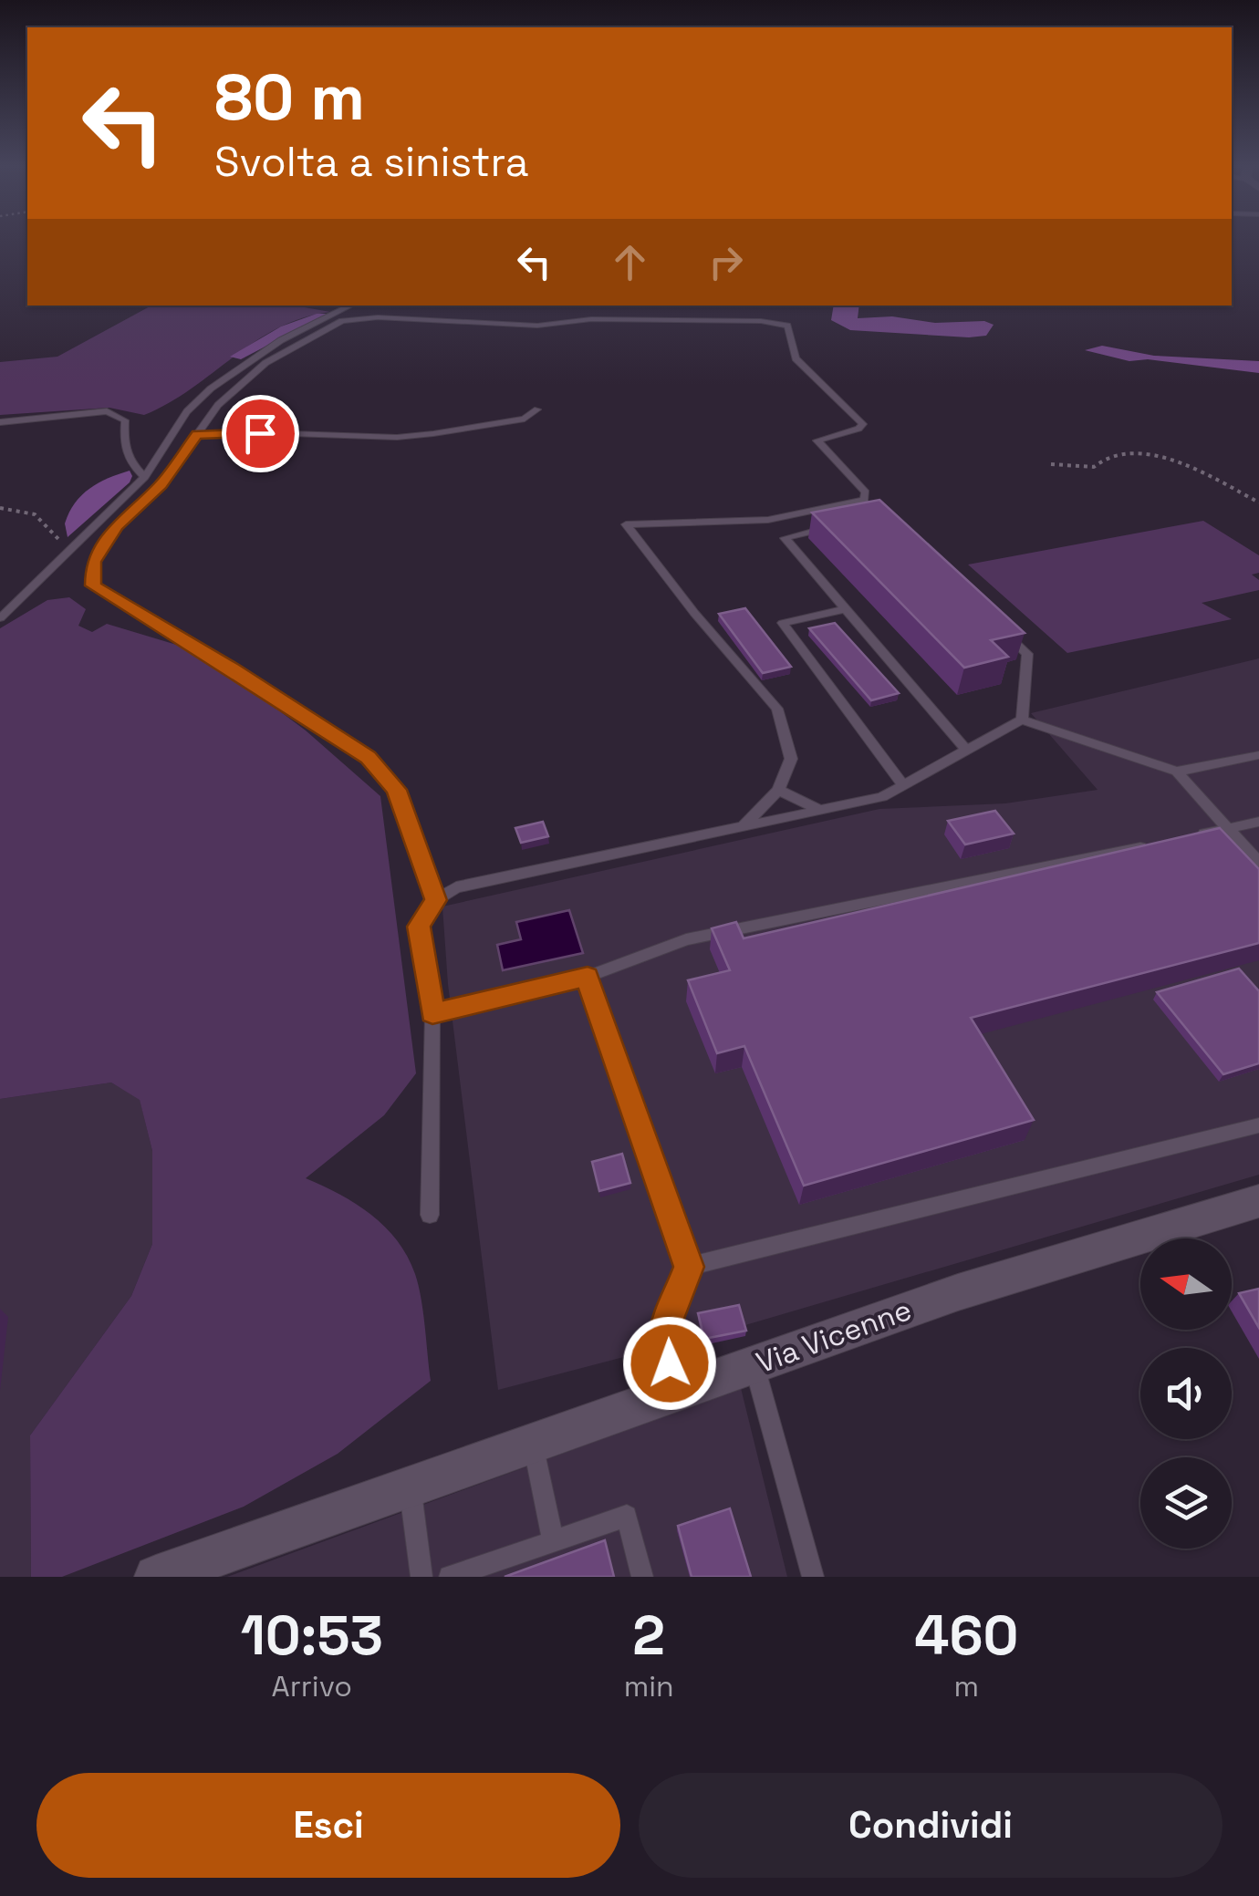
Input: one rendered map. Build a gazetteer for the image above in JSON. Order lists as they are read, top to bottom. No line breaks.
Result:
{"streets":{"street":["Via Vicenne"]},"north":"left","page":{"turn":["80 m","Svolta a sinistra"],"eta":["10:53","Arrivo","2","min","460","m"],"buttons":["Esci","Condividi"]}}
